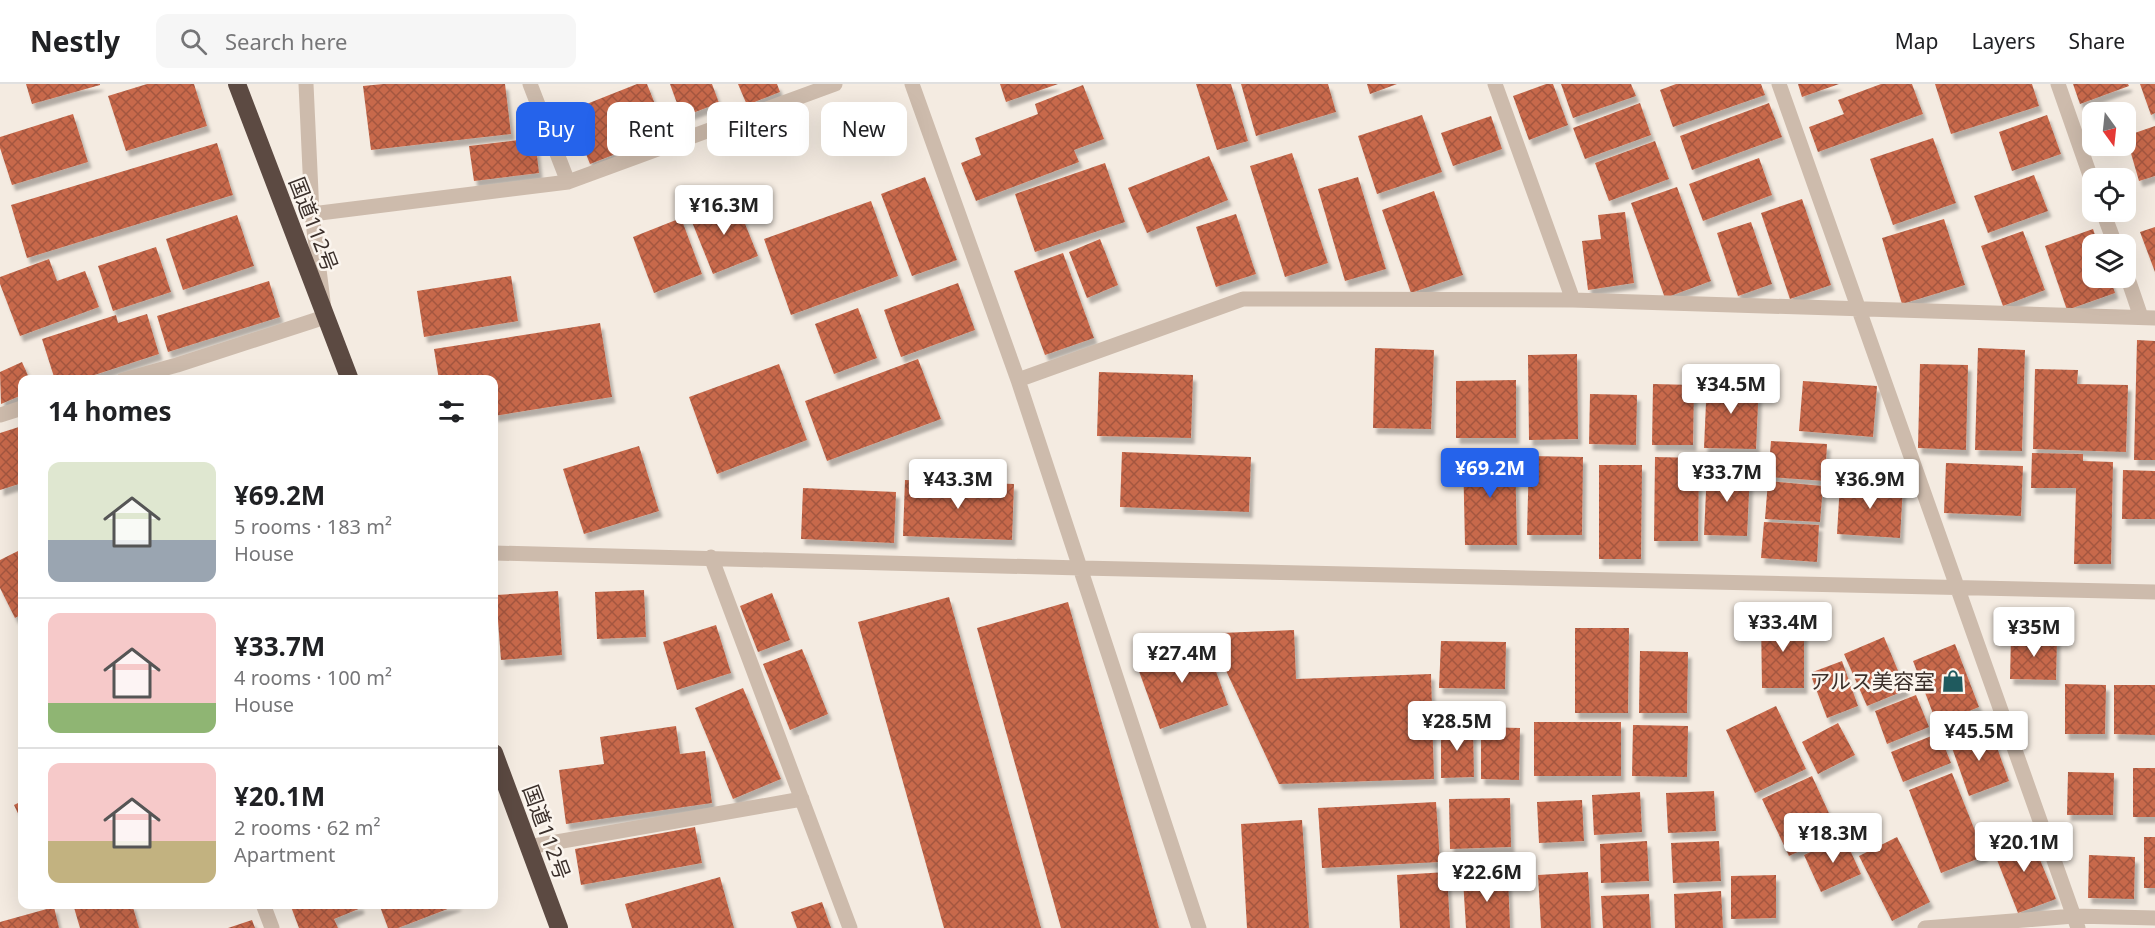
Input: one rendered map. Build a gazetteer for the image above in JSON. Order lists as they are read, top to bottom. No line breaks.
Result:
{"streets":{"highway":["国道112号"]},"places":{"shop":["アルス美容室"]},"north":"bottom","page":{"header":"Nestly","search":"Search here","nav":["Map","Layers","Share"],"chip":["Buy","Rent","Filters","New"],"price":["¥16.3M","¥34.5M","¥69.2M","¥33.7M","¥43.3M","¥36.9M","¥33.4M","¥35M","¥27.4M","¥28.5M","¥45.5M","¥18.3M","¥20.1M","¥22.6M"],"heading":"14 homes","list":[{"name":"¥69.2M","note":"5 rooms · 183 m² · House"},{"name":"¥33.7M","note":"4 rooms · 100 m² · House"},{"name":"¥20.1M","note":"2 rooms · 62 m² · Apartment"}]}}
